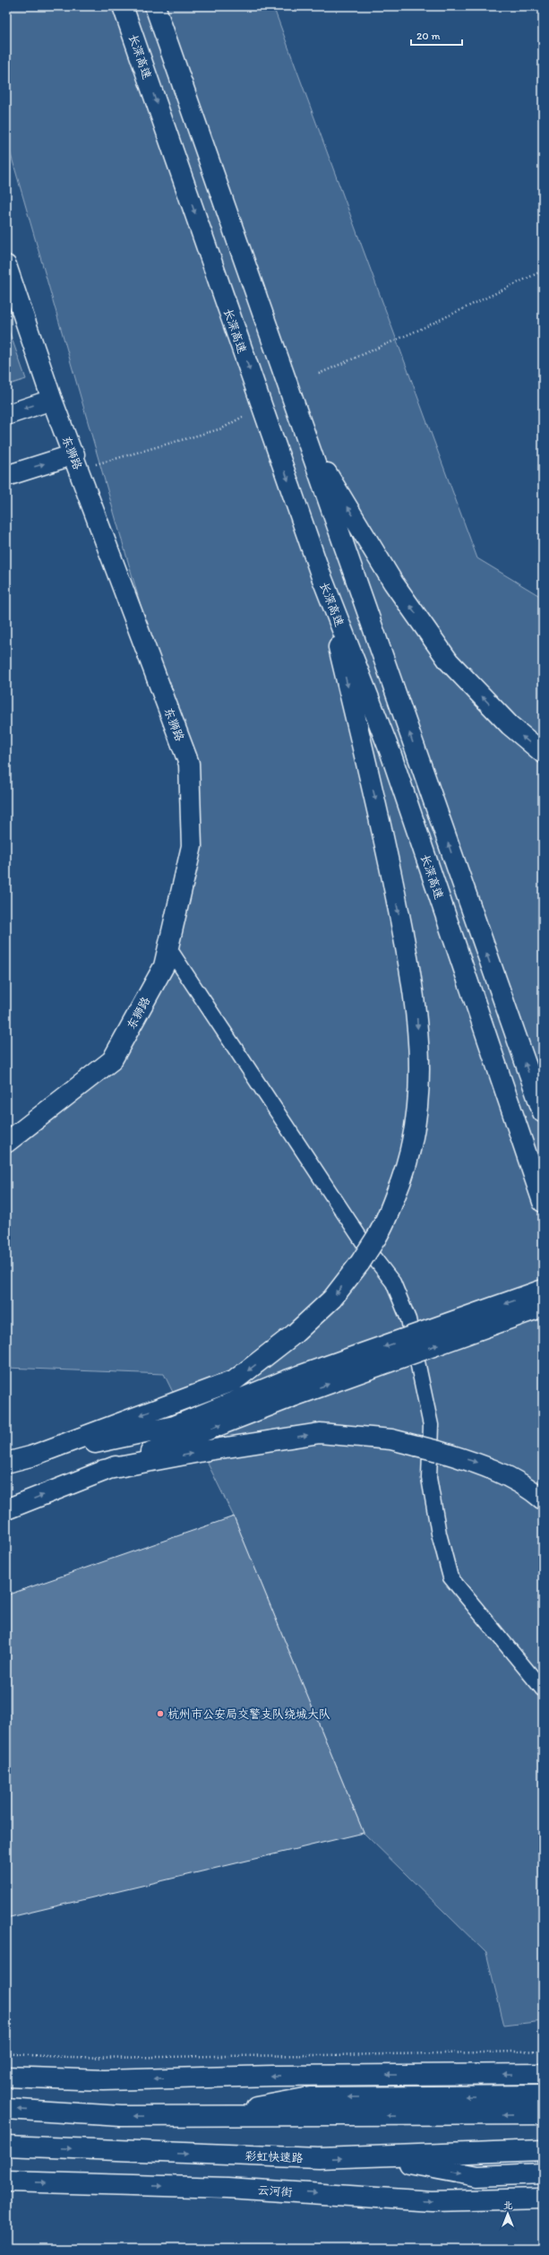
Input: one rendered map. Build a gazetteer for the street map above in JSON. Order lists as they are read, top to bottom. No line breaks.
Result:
{"streets":{"main road":["长深高速","东狮路","彩虹快速路","云河街"]},"places":["杭州市公安局交警支队绕城大队"],"scale_bar":"20 m","north":"top"}
